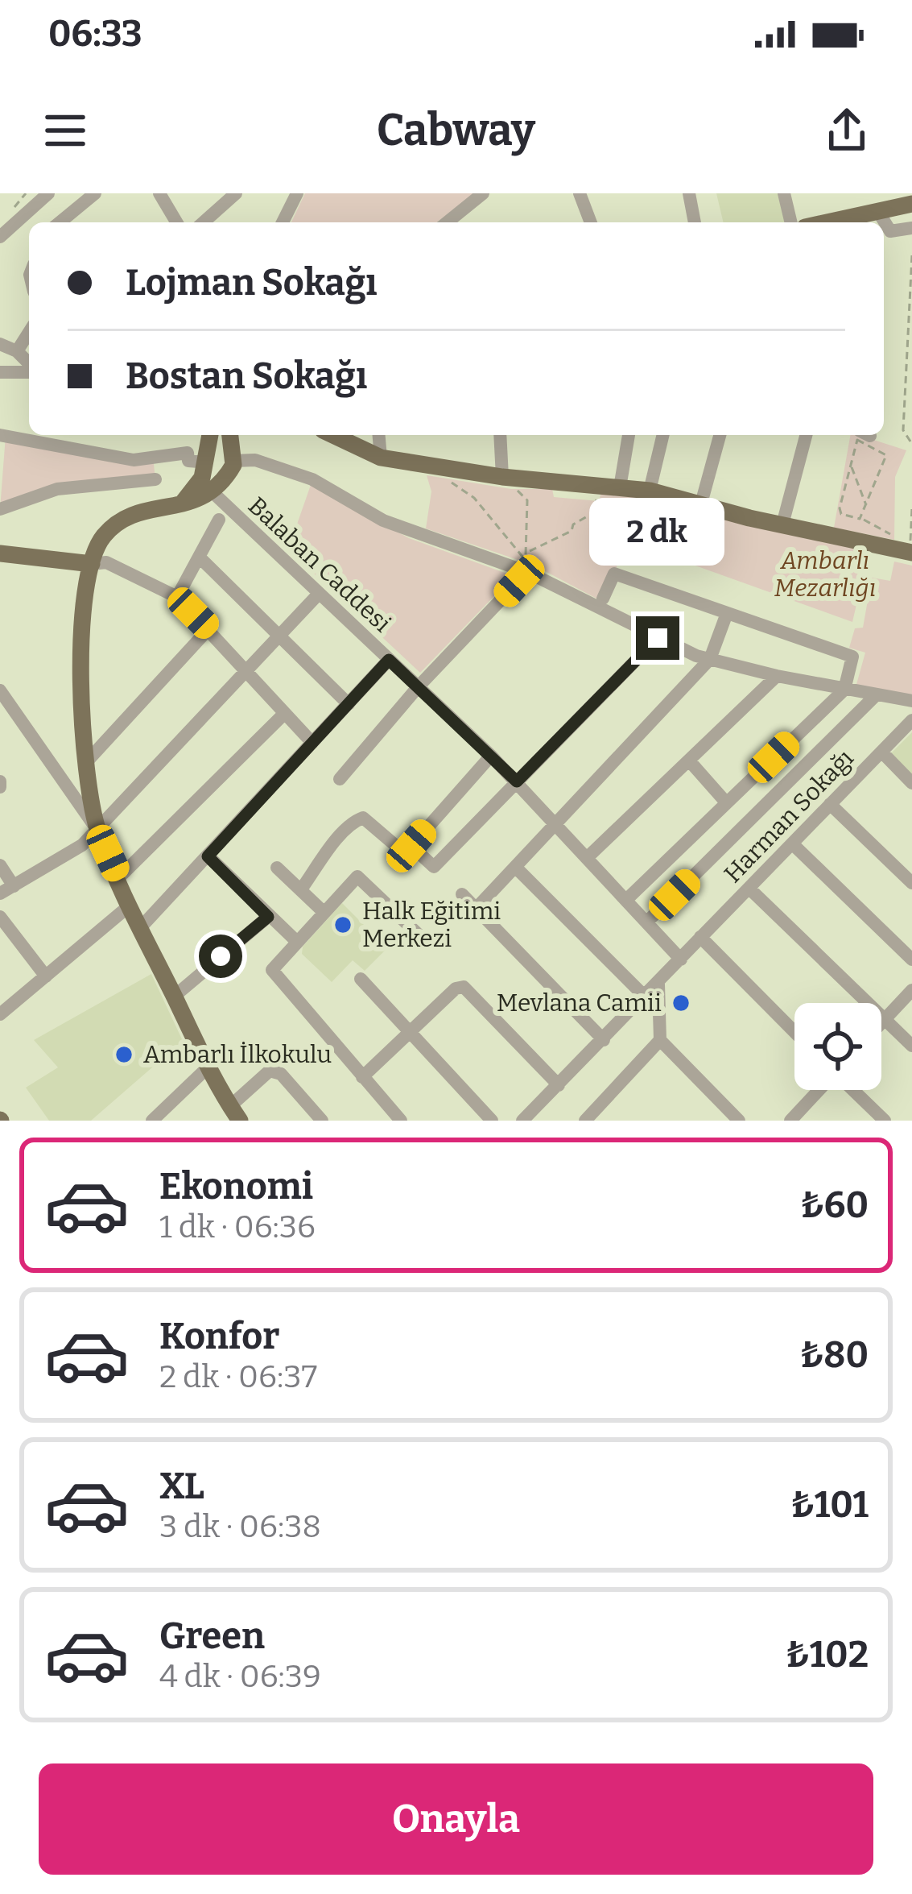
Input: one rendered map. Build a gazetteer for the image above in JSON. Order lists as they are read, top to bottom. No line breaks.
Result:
{"streets":{"street":["Balaban Caddesi","Harman Sokağı"]},"crossings":[["Balaban Caddesi","Harman Sokağı"]],"parks":["Ambarlı Mezarlığı"],"places":["Halk Eğitimi Merkezi","Mevlana Camii","Ambarlı İlkokulu"],"page":{"status":"06:33","header":"Cabway","banner":["Lojman Sokağı","Bostan Sokağı"],"bubble":"2 dk","list":[{"name":"Ekonomi","note":"1 dk · 06:36","value":"₺60"},{"name":"Konfor","note":"2 dk · 06:37","value":"₺80"},{"name":"XL","note":"3 dk · 06:38","value":"₺101"},{"name":"Green","note":"4 dk · 06:39","value":"₺102"}],"buttons":"Onayla"}}
